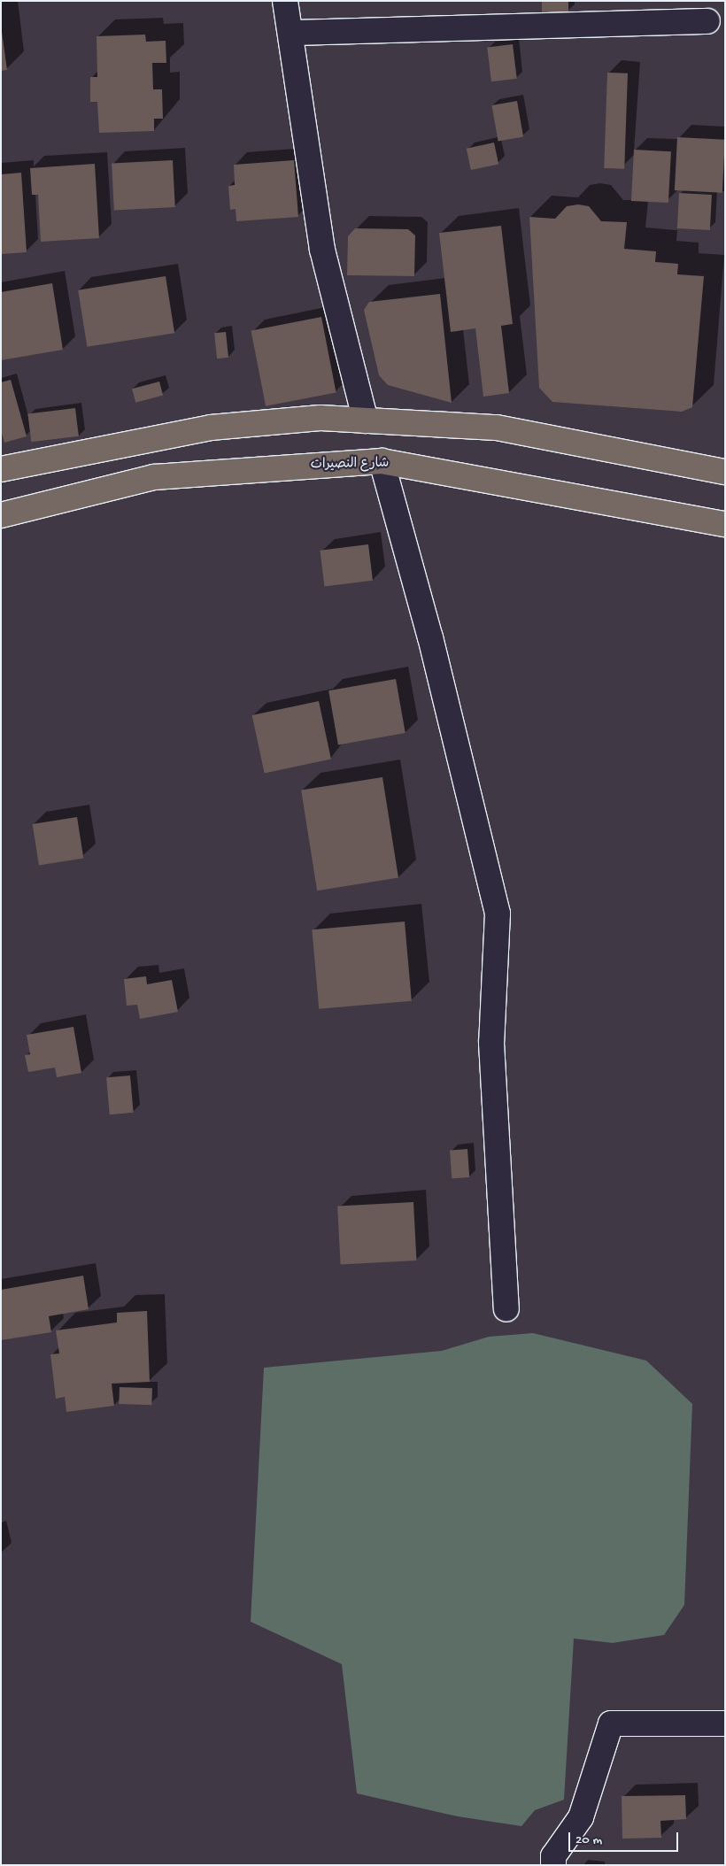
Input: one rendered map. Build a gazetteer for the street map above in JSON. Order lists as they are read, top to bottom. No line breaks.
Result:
{"streets":{"main road":["شارع النصيرات"]},"scale_bar":"20 m"}
